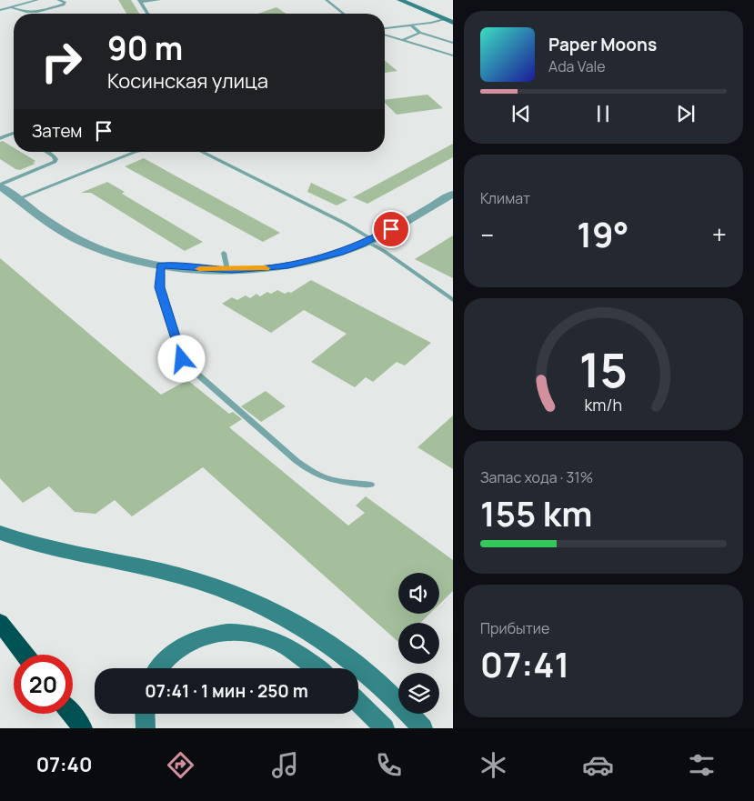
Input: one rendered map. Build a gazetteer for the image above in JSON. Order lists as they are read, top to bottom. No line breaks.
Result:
{"page":{"turn":["90 m","Косинская улица"],"song":["Paper Moons","Ada Vale"],"then":"Затем","tile":["Климат",["Запас хода · 31%","155 km"],["Прибытие","07:41"]],"heat":["−","19°","+"],"limit":"20","trip":"07:41 · 1 мин · 250 m","tabs":"07:40","gauge":["15","km/h"]}}
